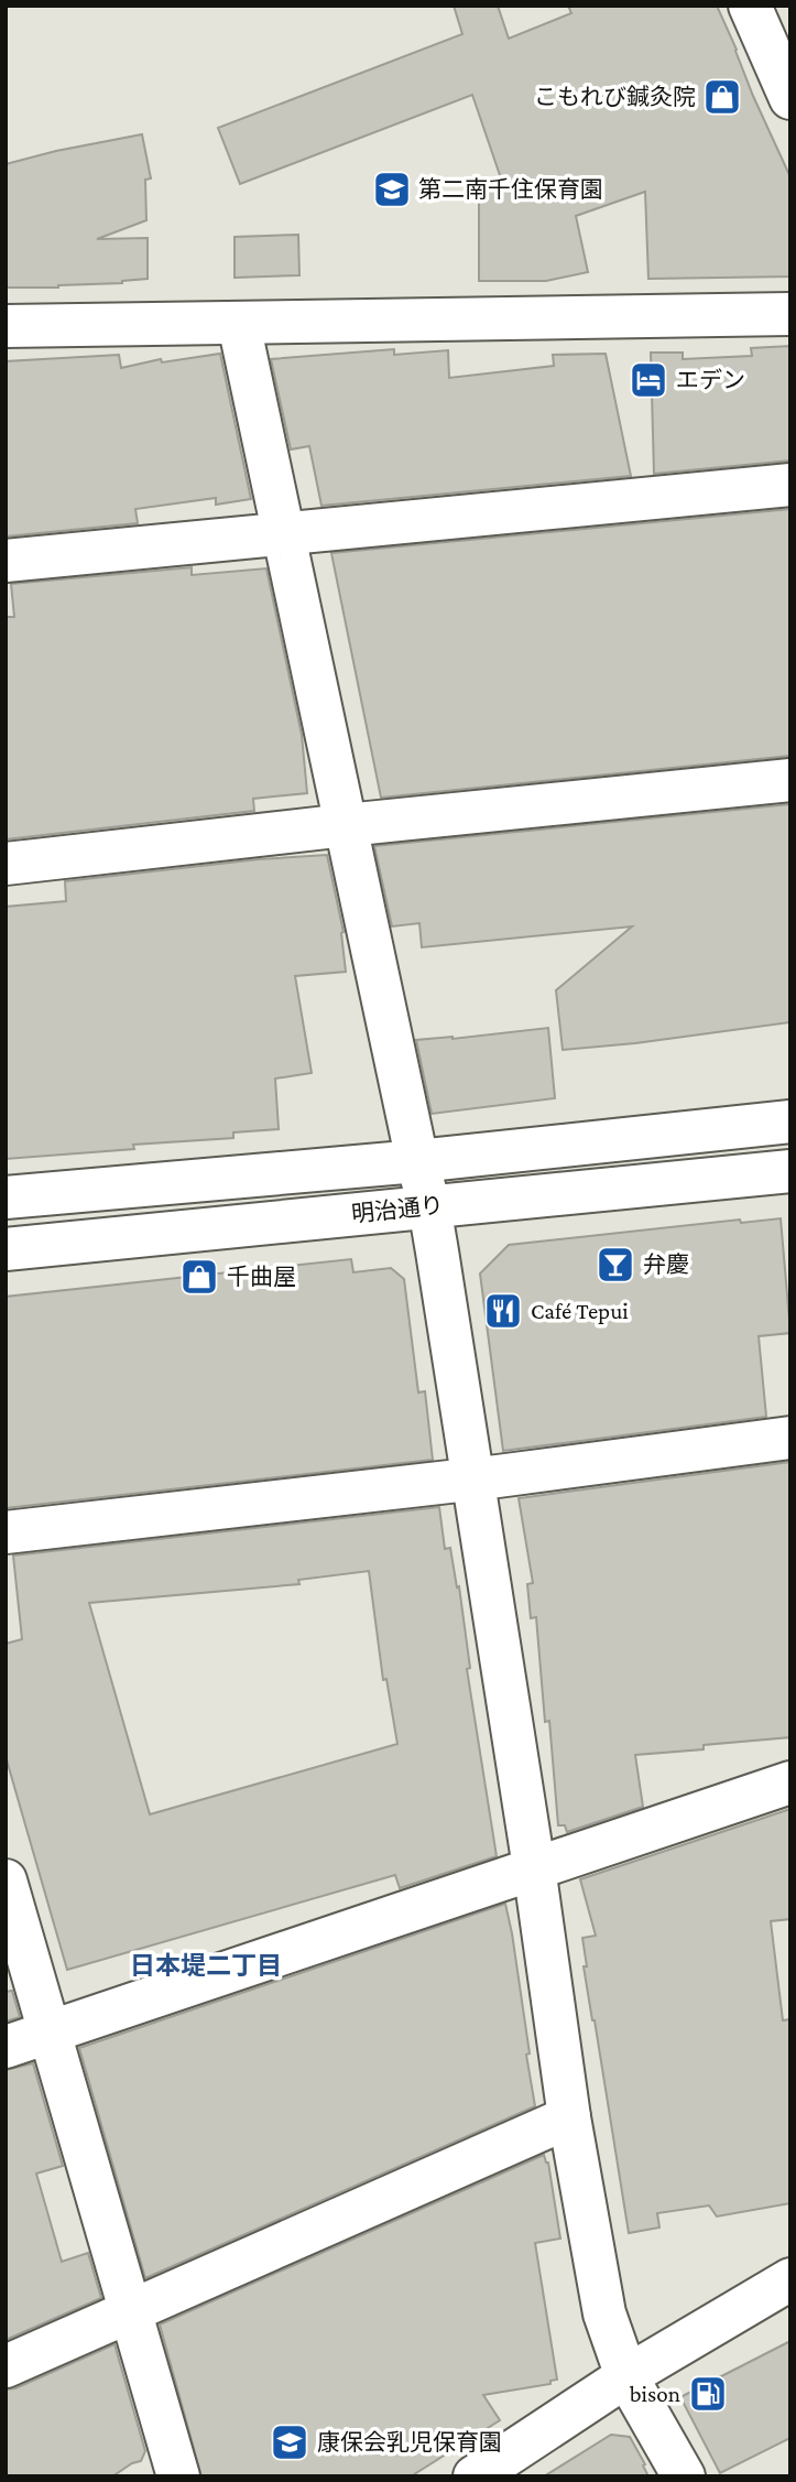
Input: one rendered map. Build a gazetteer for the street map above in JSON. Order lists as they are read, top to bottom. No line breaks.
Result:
{"streets":{"street":["明治通り"]},"districts":["日本堤二丁目"],"places":{"shop":["こもれび鍼灸院","千曲屋"],"school or university":["第二南千住保育園","康保会乳児保育園"],"hotel":["エデン"],"bar":["弁慶"],"restaurant":["Café Tepui"],"fuel station":["bison"]}}
